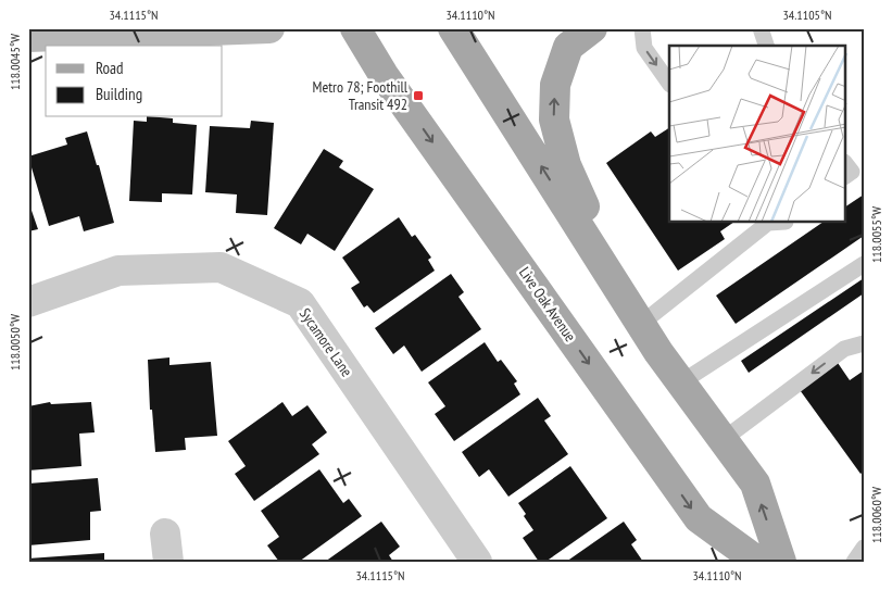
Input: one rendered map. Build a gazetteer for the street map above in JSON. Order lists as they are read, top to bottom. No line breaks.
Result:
{"streets":{"main road":["Live Oak Avenue"],"street":["Sycamore Lane"]},"places":{"transit":["Metro 78; Foothill Transit 492"]},"legend":["Road","Building"],"coordinates":["34.1115°N","34.1110°N","34.1105°N","118.0045°W","118.0055°W","118.0050°W","118.0060°W"]}
